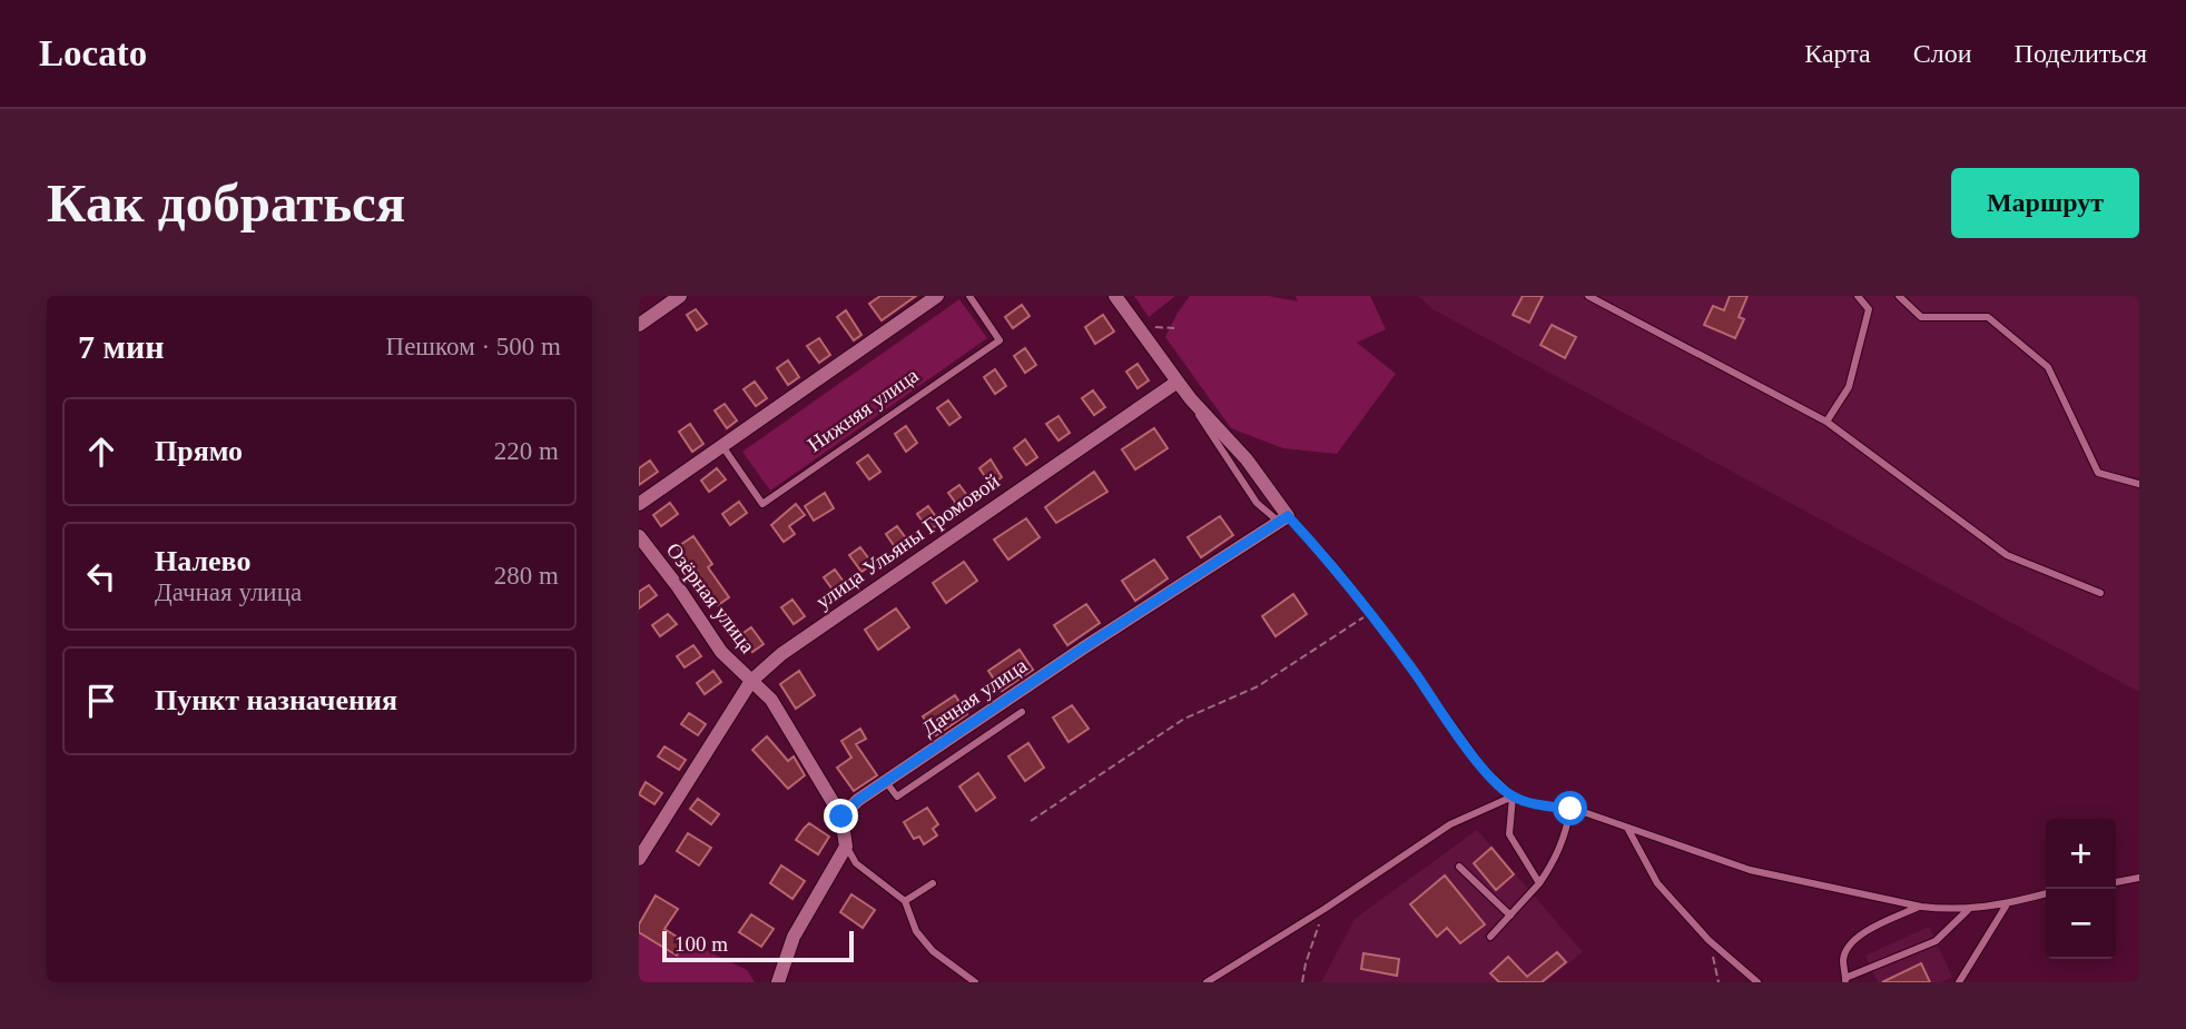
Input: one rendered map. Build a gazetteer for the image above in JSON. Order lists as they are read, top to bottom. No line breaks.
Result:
{"streets":{"street":["улица Ульяны Громовой","Озёрная улица","Дачная улица"],"lane":["Нижняя улица"]},"crossings":[["улица Ульяны Громовой","Озёрная улица"],["Озёрная улица","Дачная улица"]],"scale_bar":"100 m","page":{"header":"Locato","nav":["Карта","Слои","Поделиться"],"buttons":"Маршрут","title":"Как добраться","heading":["7 мин","Пешком · 500 m"],"list":[["Прямо","220 m"],["Налево","Дачная улица","280 m"],"Пункт назначения"],"map_buttons":["+","−"],"scale":"100 m"}}
